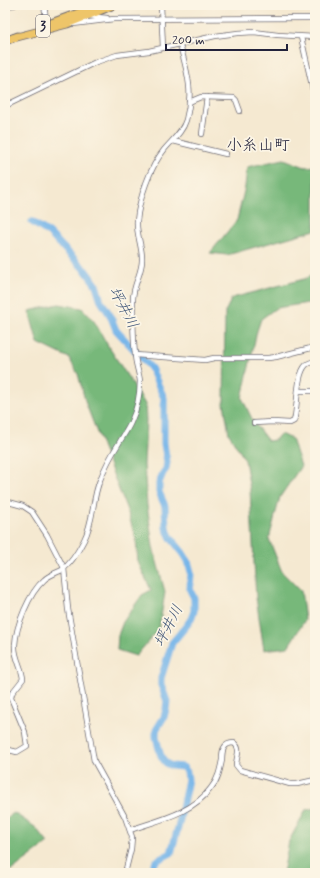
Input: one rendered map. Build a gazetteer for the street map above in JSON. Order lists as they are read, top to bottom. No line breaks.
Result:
{"streets":{"highway":["3"]},"districts":["小糸山町"],"water":["坪井川"],"scale_bar":"200 m"}
